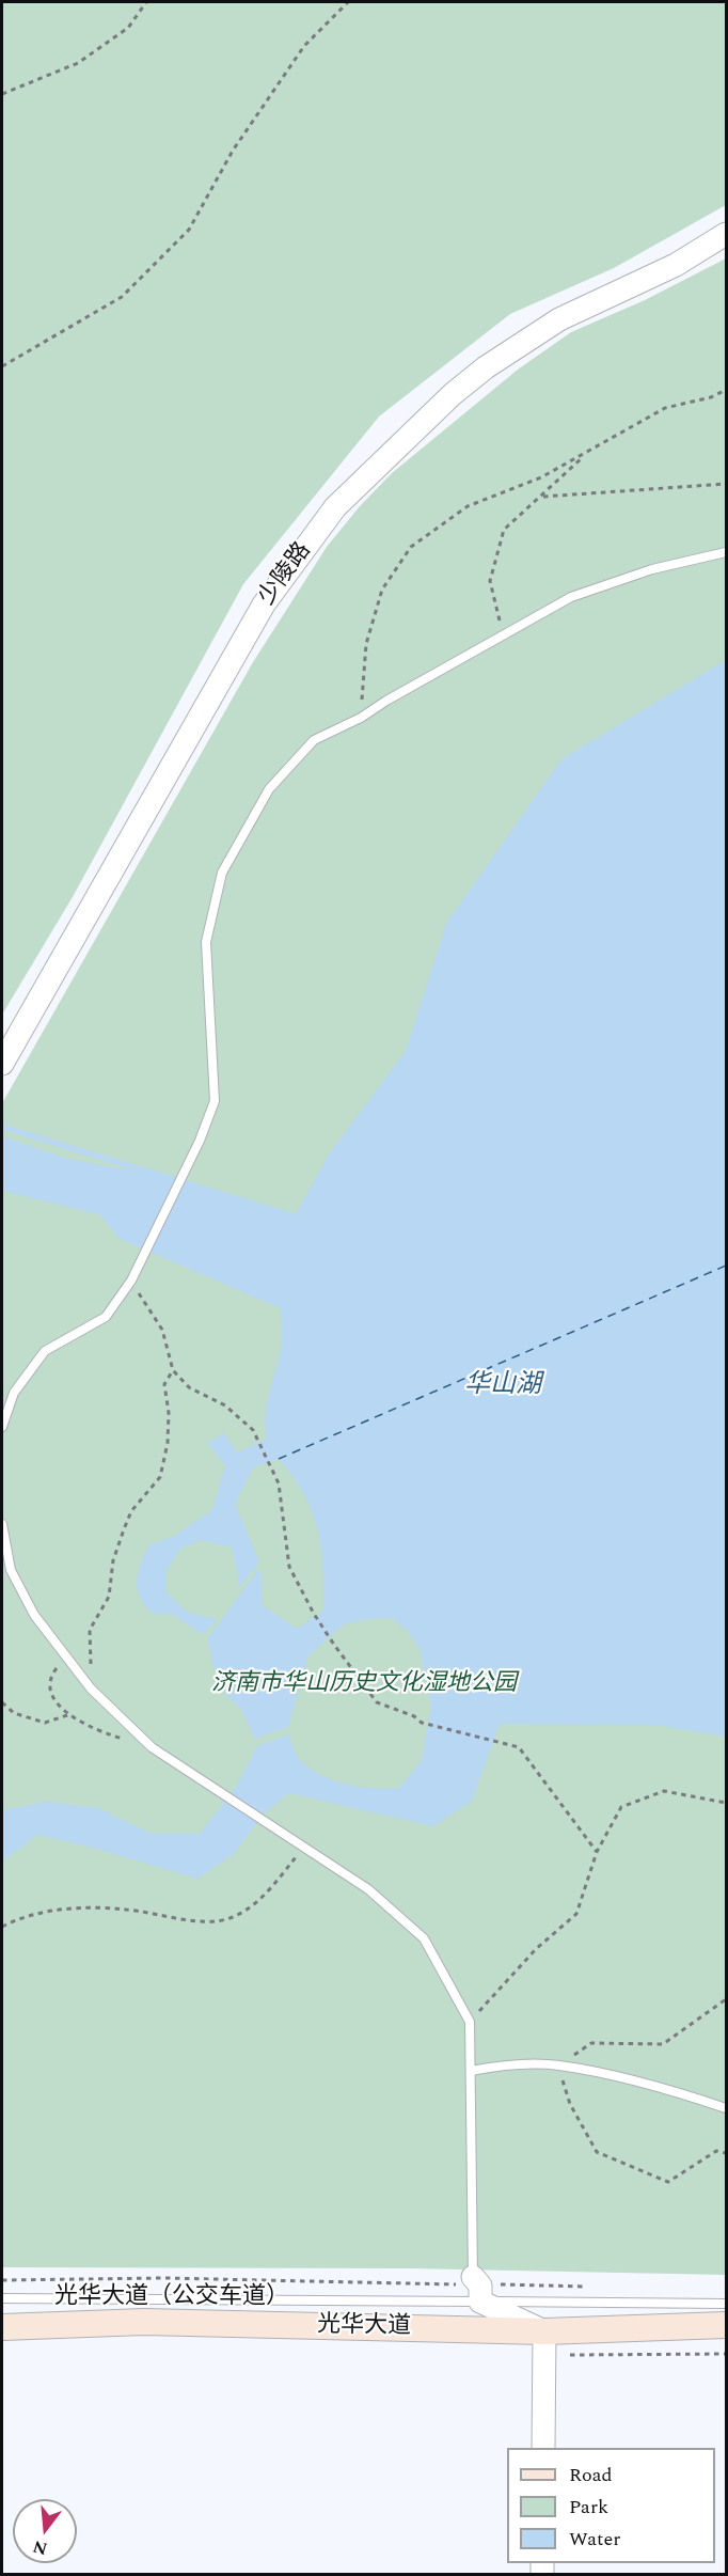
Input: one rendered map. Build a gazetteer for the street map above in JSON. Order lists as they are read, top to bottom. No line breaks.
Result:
{"streets":{"main road":["光华大道"],"street":["少陵路"],"lane":["光华大道（公交车道）"]},"water":["华山湖"],"parks":["济南市华山历史文化湿地公园"],"legend":["Road","Park","Water"],"north":"bottom"}
